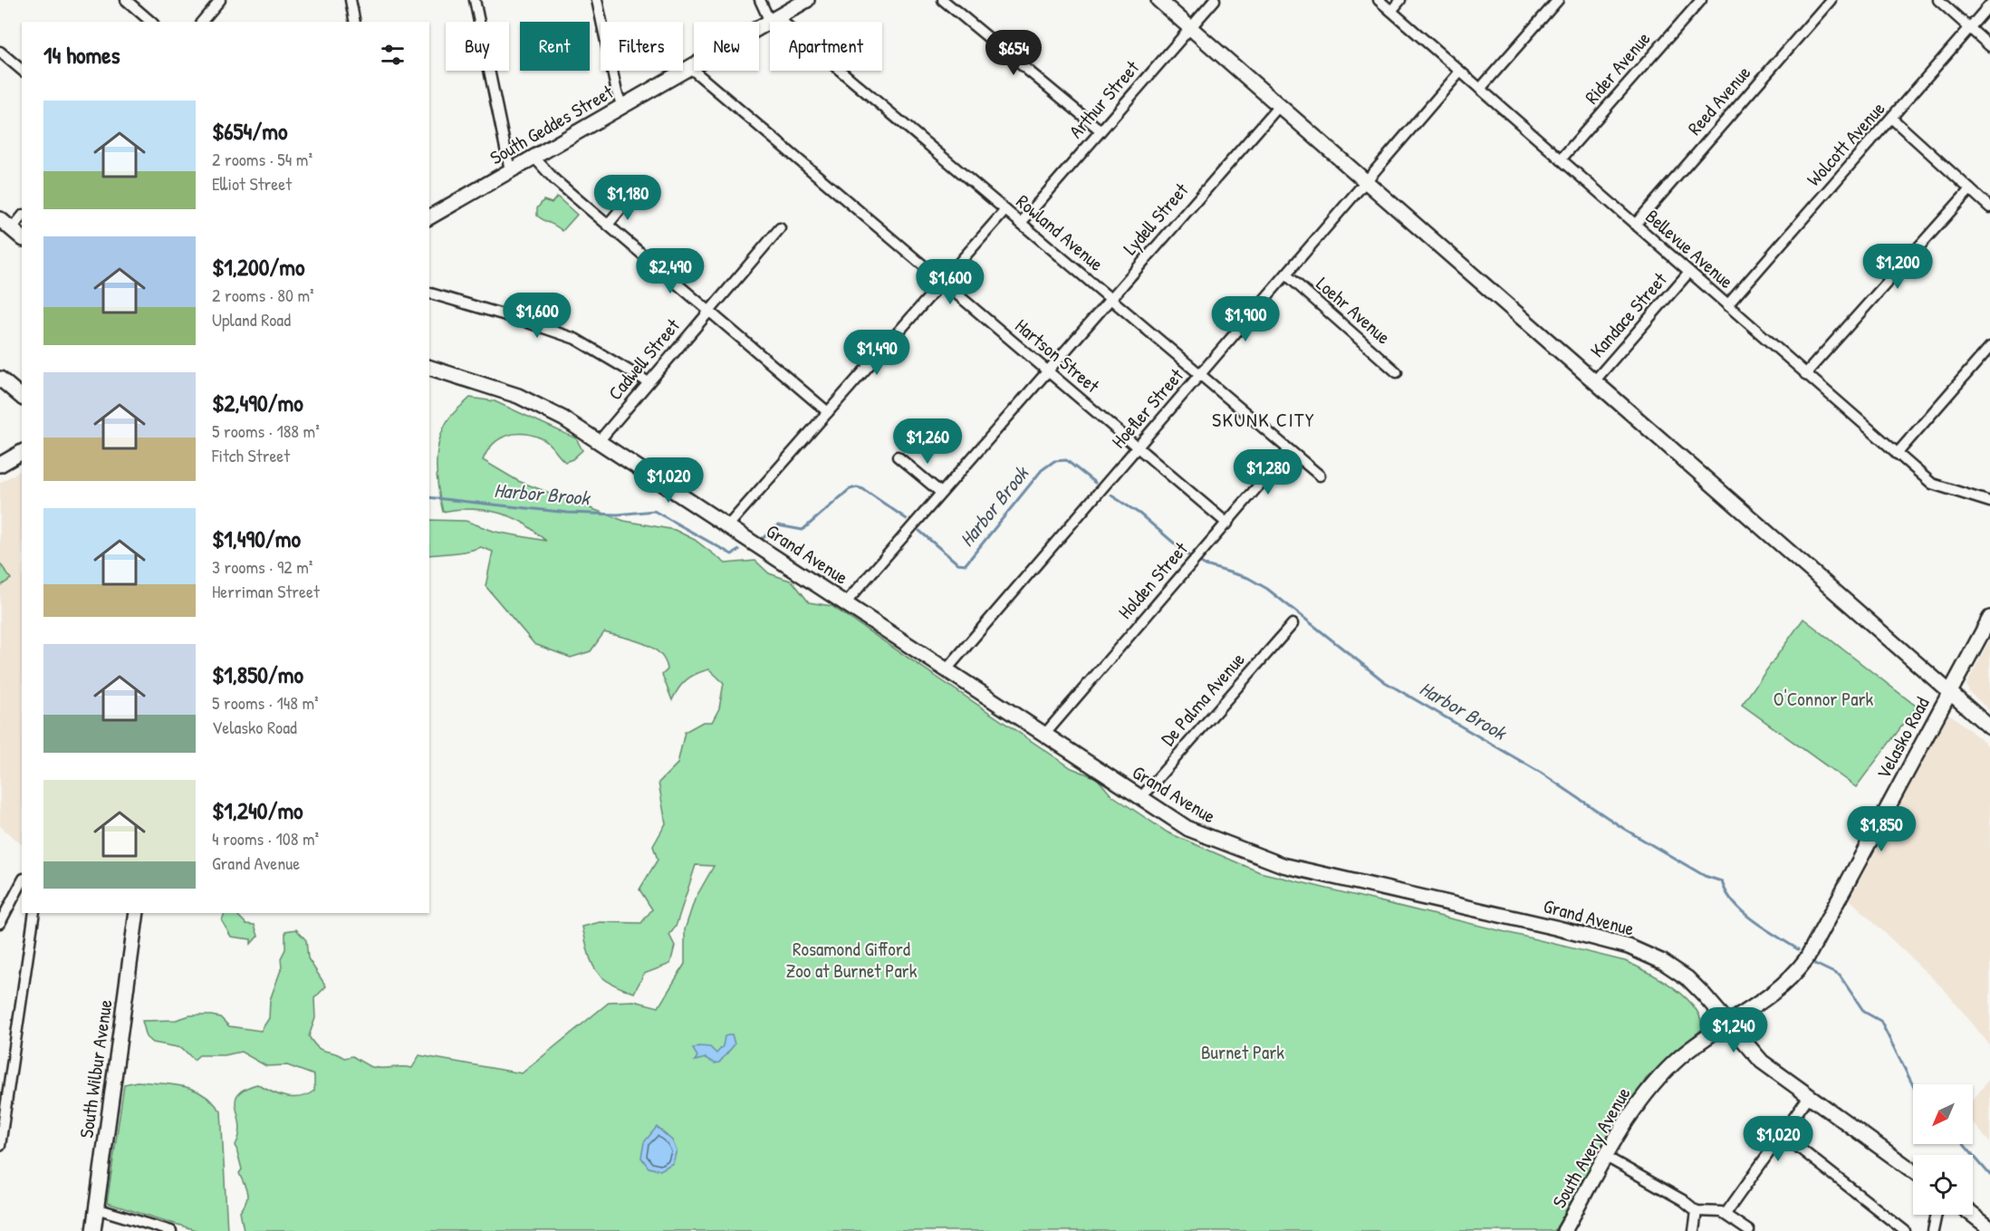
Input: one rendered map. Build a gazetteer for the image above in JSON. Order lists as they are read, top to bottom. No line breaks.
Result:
{"streets":{"street":["Rider Avenue","Arthur Street","Reed Avenue","South Geddes Street","Wolcott Avenue","Lydell Street","Rowland Avenue","Bellevue Avenue","Loehr Avenue","Kandace Street","Hartson Street","Cadwell Street","Hoefler Street","Grand Avenue","Holden Street","De Palma Avenue","Velasko Road","South Wilbur Avenue","South Avery Avenue"]},"crossings":[["Rider Avenue","Bellevue Avenue"],["Arthur Street","Rowland Avenue"],["Reed Avenue","Bellevue Avenue"],["South Geddes Street","Rowland Avenue"],["South Geddes Street","Hartson Street"],["Wolcott Avenue","Bellevue Avenue"],["Lydell Street","Rowland Avenue"],["Lydell Street","Hartson Street"],["Lydell Street","Grand Avenue"],["Rowland Avenue","Hoefler Street"],["Rowland Avenue","Holden Street"],["Bellevue Avenue","Kandace Street"],["Bellevue Avenue","Hoefler Street"],["Loehr Avenue","Hoefler Street"],["Hartson Street","Hoefler Street"],["Hartson Street","Holden Street"],["Cadwell Street","Grand Avenue"],["Hoefler Street","Grand Avenue"],["Grand Avenue","Holden Street"],["Grand Avenue","De Palma Avenue"],["Grand Avenue","Velasko Road"],["Grand Avenue","South Avery Avenue"],["Velasko Road","South Avery Avenue"]],"districts":["SKUNK CITY"],"water":["Harbor Brook"],"parks":["O'Connor Park","Rosamond Gifford Zoo at Burnet Park","Burnet Park"],"north":"bottom left","page":{"chip":["Buy","Rent","Filters","New","Apartment"],"heading":"14 homes","price":["$654","$1,180","$1,200","$2,490","$1,600","$1,600","$1,900","$1,490","$1,260","$1,280","$1,020","$1,850","$1,240","$1,020"],"list":[{"name":"$654/mo","note":"2 rooms · 54 m² · Elliot Street"},{"name":"$1,200/mo","note":"2 rooms · 80 m² · Upland Road"},{"name":"$2,490/mo","note":"5 rooms · 188 m² · Fitch Street"},{"name":"$1,490/mo","note":"3 rooms · 92 m² · Herriman Street"},{"name":"$1,850/mo","note":"5 rooms · 148 m² · Velasko Road"},{"name":"$1,240/mo","note":"4 rooms · 108 m² · Grand Avenue"}]}}
